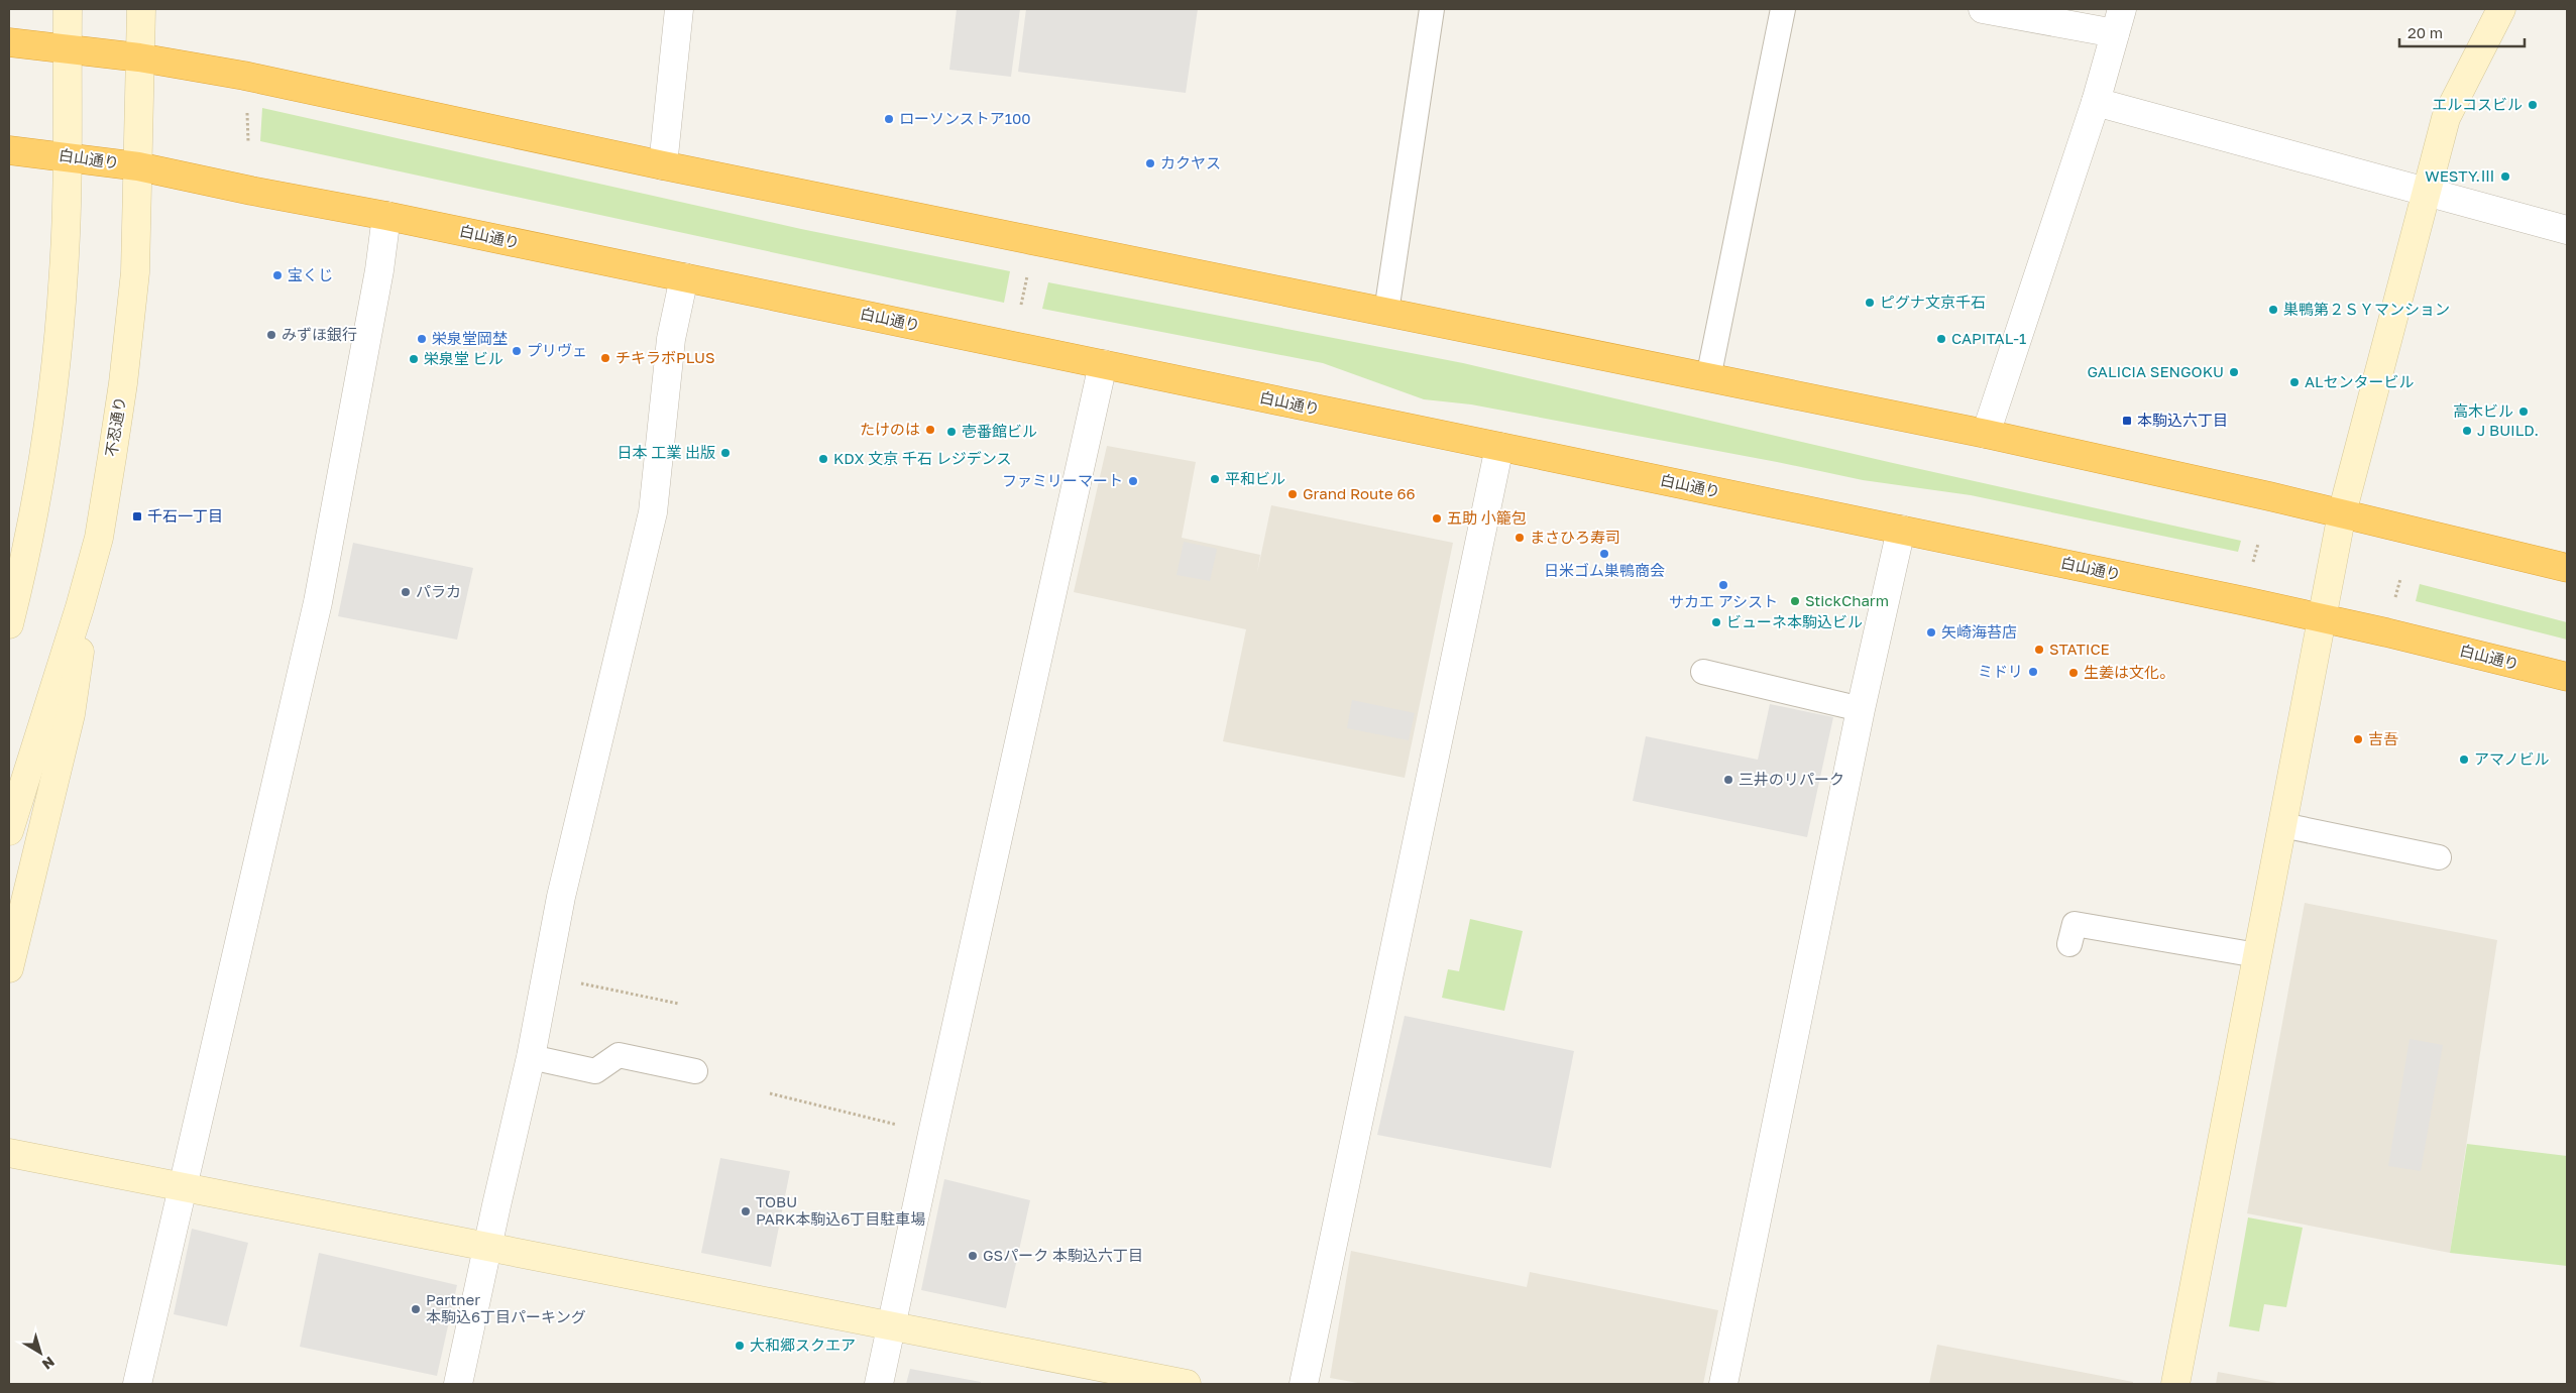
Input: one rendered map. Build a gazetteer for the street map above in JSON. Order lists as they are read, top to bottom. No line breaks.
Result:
{"streets":{"highway":["白山通り"],"street":["不忍通り"]},"crossings":[["白山通り","不忍通り"]],"places":{"other":["エルコスビル","ローソンストア100","カクヤス","WESTY.Ⅲ","宝くじ","ピグナ文京千石","巣鴨第２ＳＹマンション","みずほ銀行","栄泉堂岡埜","CAPITAL-1","プリヴェ","チキラボPLUS","栄泉堂 ビル","GALICIA SENGOKU","ALセンタービル","高木ビル","たけのは","J BUILD.","壱番館ビル","日本 工業 出版","KDX 文京 千石 レジデンス","平和ビル","ファミリーマート","Grand Route 66","五助 小籠包","まさひろ寿司","日米ゴム巣鴨商会","サカエ アシスト","パラカ","StickCharm","ビューネ本駒込ビル","矢崎海苔店","STATICE","ミドリ","生姜は文化。","吉吾","アマノビル","三井のリパーク","TOBU PARK本駒込6丁目駐車場","GSパーク 本駒込六丁目","Partner 本駒込6丁目パーキング","大和郷スクエア"],"transit":["本駒込六丁目","千石一丁目"]},"scale_bar":"20 m","north":"bottom right"}
